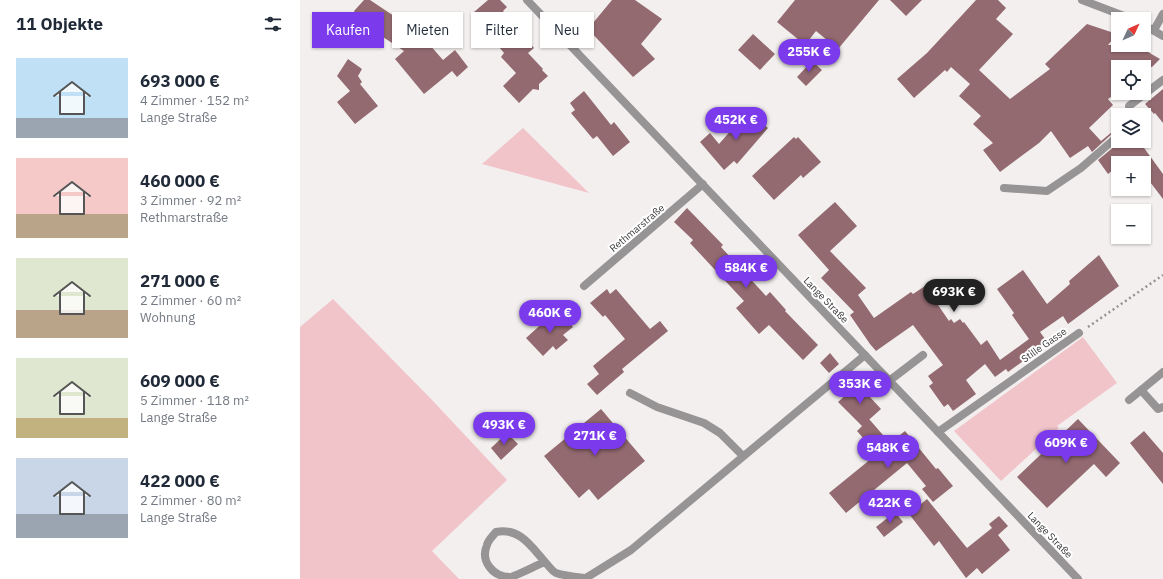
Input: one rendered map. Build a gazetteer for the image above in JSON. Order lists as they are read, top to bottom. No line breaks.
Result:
{"streets":{"street":["Rethmarstraße","Lange Straße","Stille Gasse"]},"crossings":[["Rethmarstraße","Lange Straße"],["Lange Straße","Stille Gasse"]],"north":"top right","page":{"heading":"11 Objekte","map_buttons":["+","−"],"chip":["Kaufen","Mieten","Filter","Neu"],"price":["255K €","452K €","584K €","693K €","460K €","353K €","493K €","271K €","609K €","548K €","422K €"],"list":[{"name":"693 000 €","note":"4 Zimmer · 152 m² · Lange Straße"},{"name":"460 000 €","note":"3 Zimmer · 92 m² · Rethmarstraße"},{"name":"271 000 €","note":"2 Zimmer · 60 m² · Wohnung"},{"name":"609 000 €","note":"5 Zimmer · 118 m² · Lange Straße"},{"name":"422 000 €","note":"2 Zimmer · 80 m² · Lange Straße"}]}}
